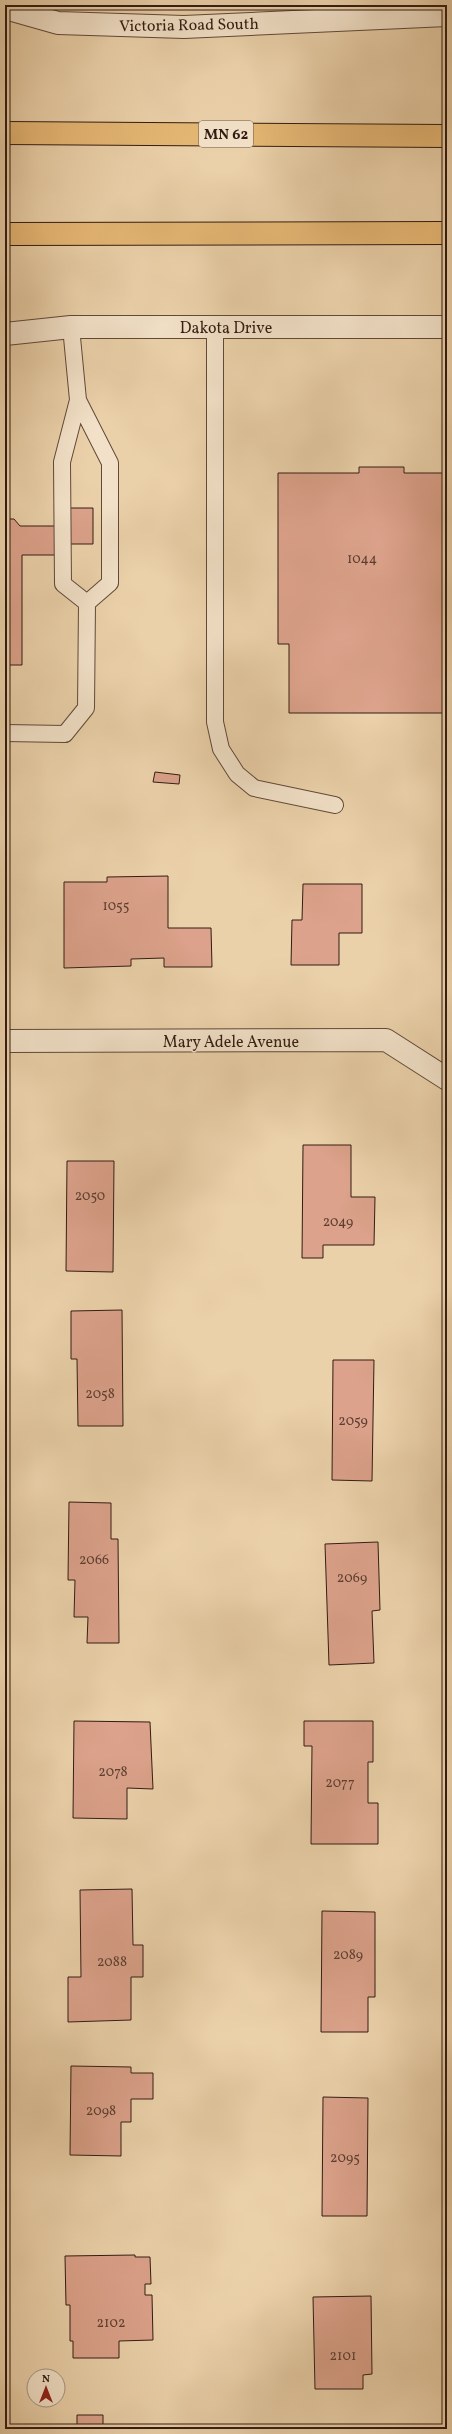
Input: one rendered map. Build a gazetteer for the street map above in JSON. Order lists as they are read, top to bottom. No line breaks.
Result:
{"streets":{"highway":["MN 62"],"street":["Victoria Road South","Dakota Drive","Mary Adele Avenue"]},"house_numbers":["1044","1055","2050","2049","2058","2059","2066","2069","2078","2077","2089","2088","2098","2095","2102","2101"],"north":"top"}
